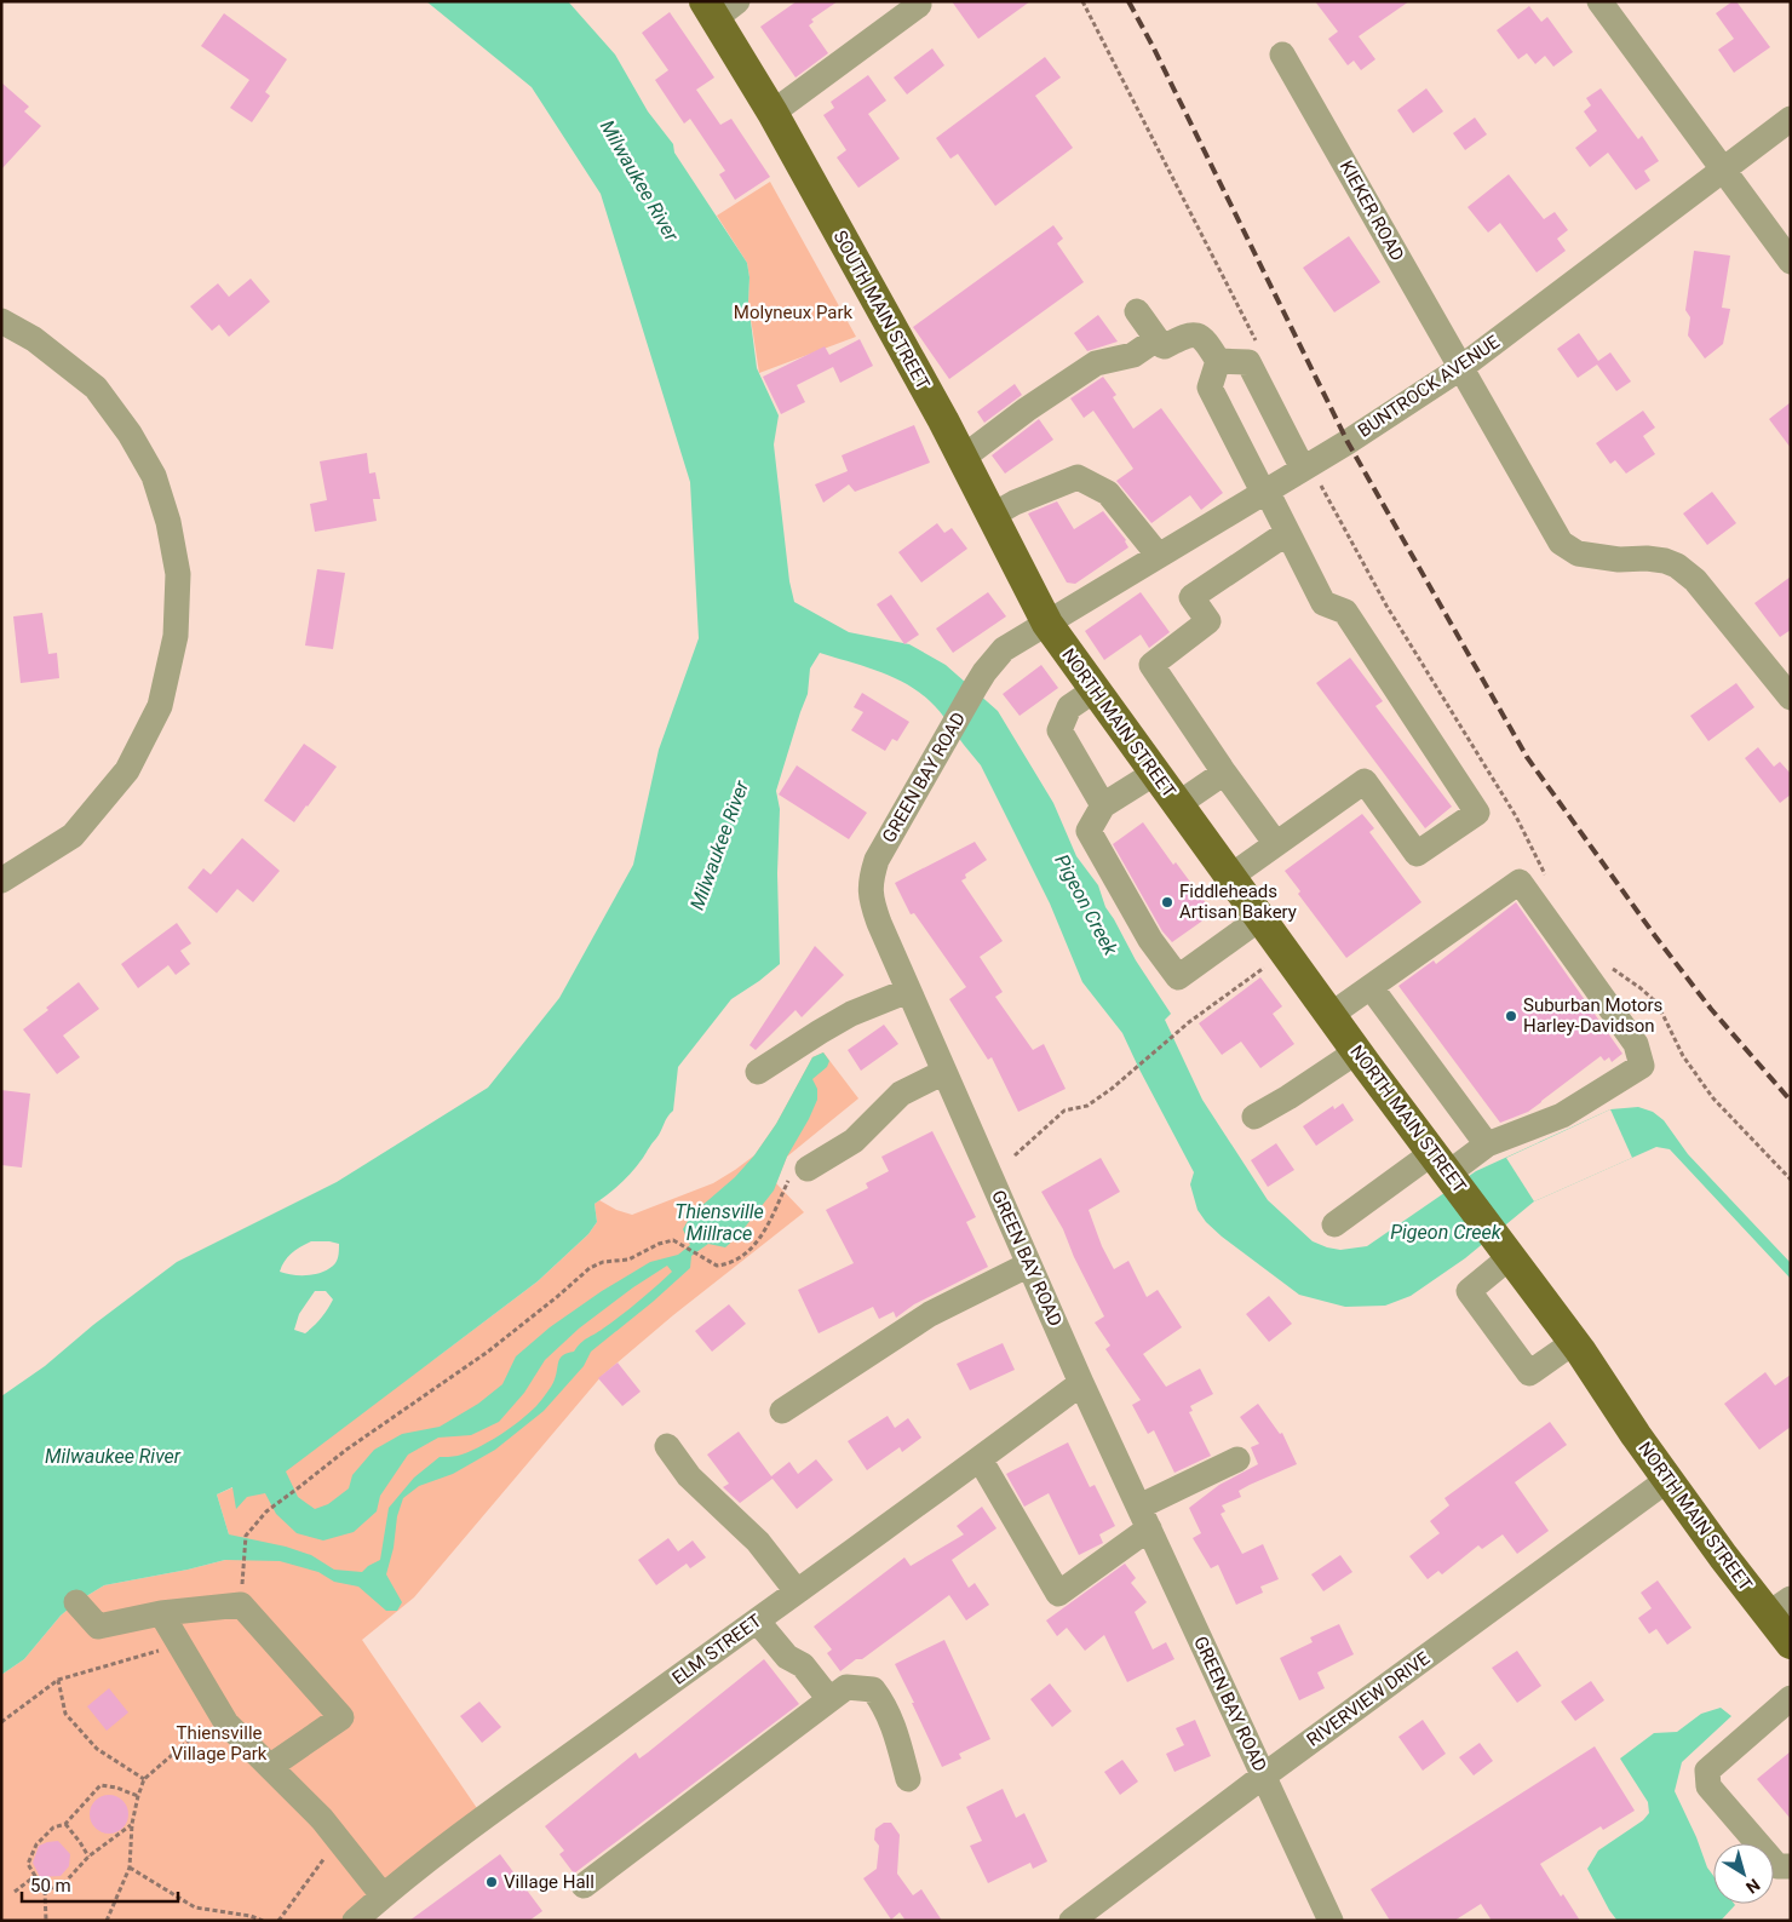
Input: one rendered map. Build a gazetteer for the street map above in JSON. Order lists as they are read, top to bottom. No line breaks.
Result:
{"streets":{"main road":["SOUTH MAIN STREET","NORTH MAIN STREET"],"street":["KIEKER ROAD","BUNTROCK AVENUE","GREEN BAY ROAD","ELM STREET","RIVERVIEW DRIVE"]},"crossings":[["KIEKER ROAD","BUNTROCK AVENUE"],["SOUTH MAIN STREET","BUNTROCK AVENUE"],["SOUTH MAIN STREET","NORTH MAIN STREET"],["SOUTH MAIN STREET","GREEN BAY ROAD"],["BUNTROCK AVENUE","NORTH MAIN STREET"],["BUNTROCK AVENUE","GREEN BAY ROAD"],["NORTH MAIN STREET","GREEN BAY ROAD"],["NORTH MAIN STREET","RIVERVIEW DRIVE"],["GREEN BAY ROAD","ELM STREET"],["GREEN BAY ROAD","RIVERVIEW DRIVE"]],"water":["Milwaukee River","Pigeon Creek","Thiensville Millrace"],"parks":["Molyneux Park","Thiensville Village Park"],"places":["Fiddleheads Artisan Bakery","Suburban Motors Harley-Davidson","Village Hall"],"scale_bar":"50 m","north":"bottom right"}
